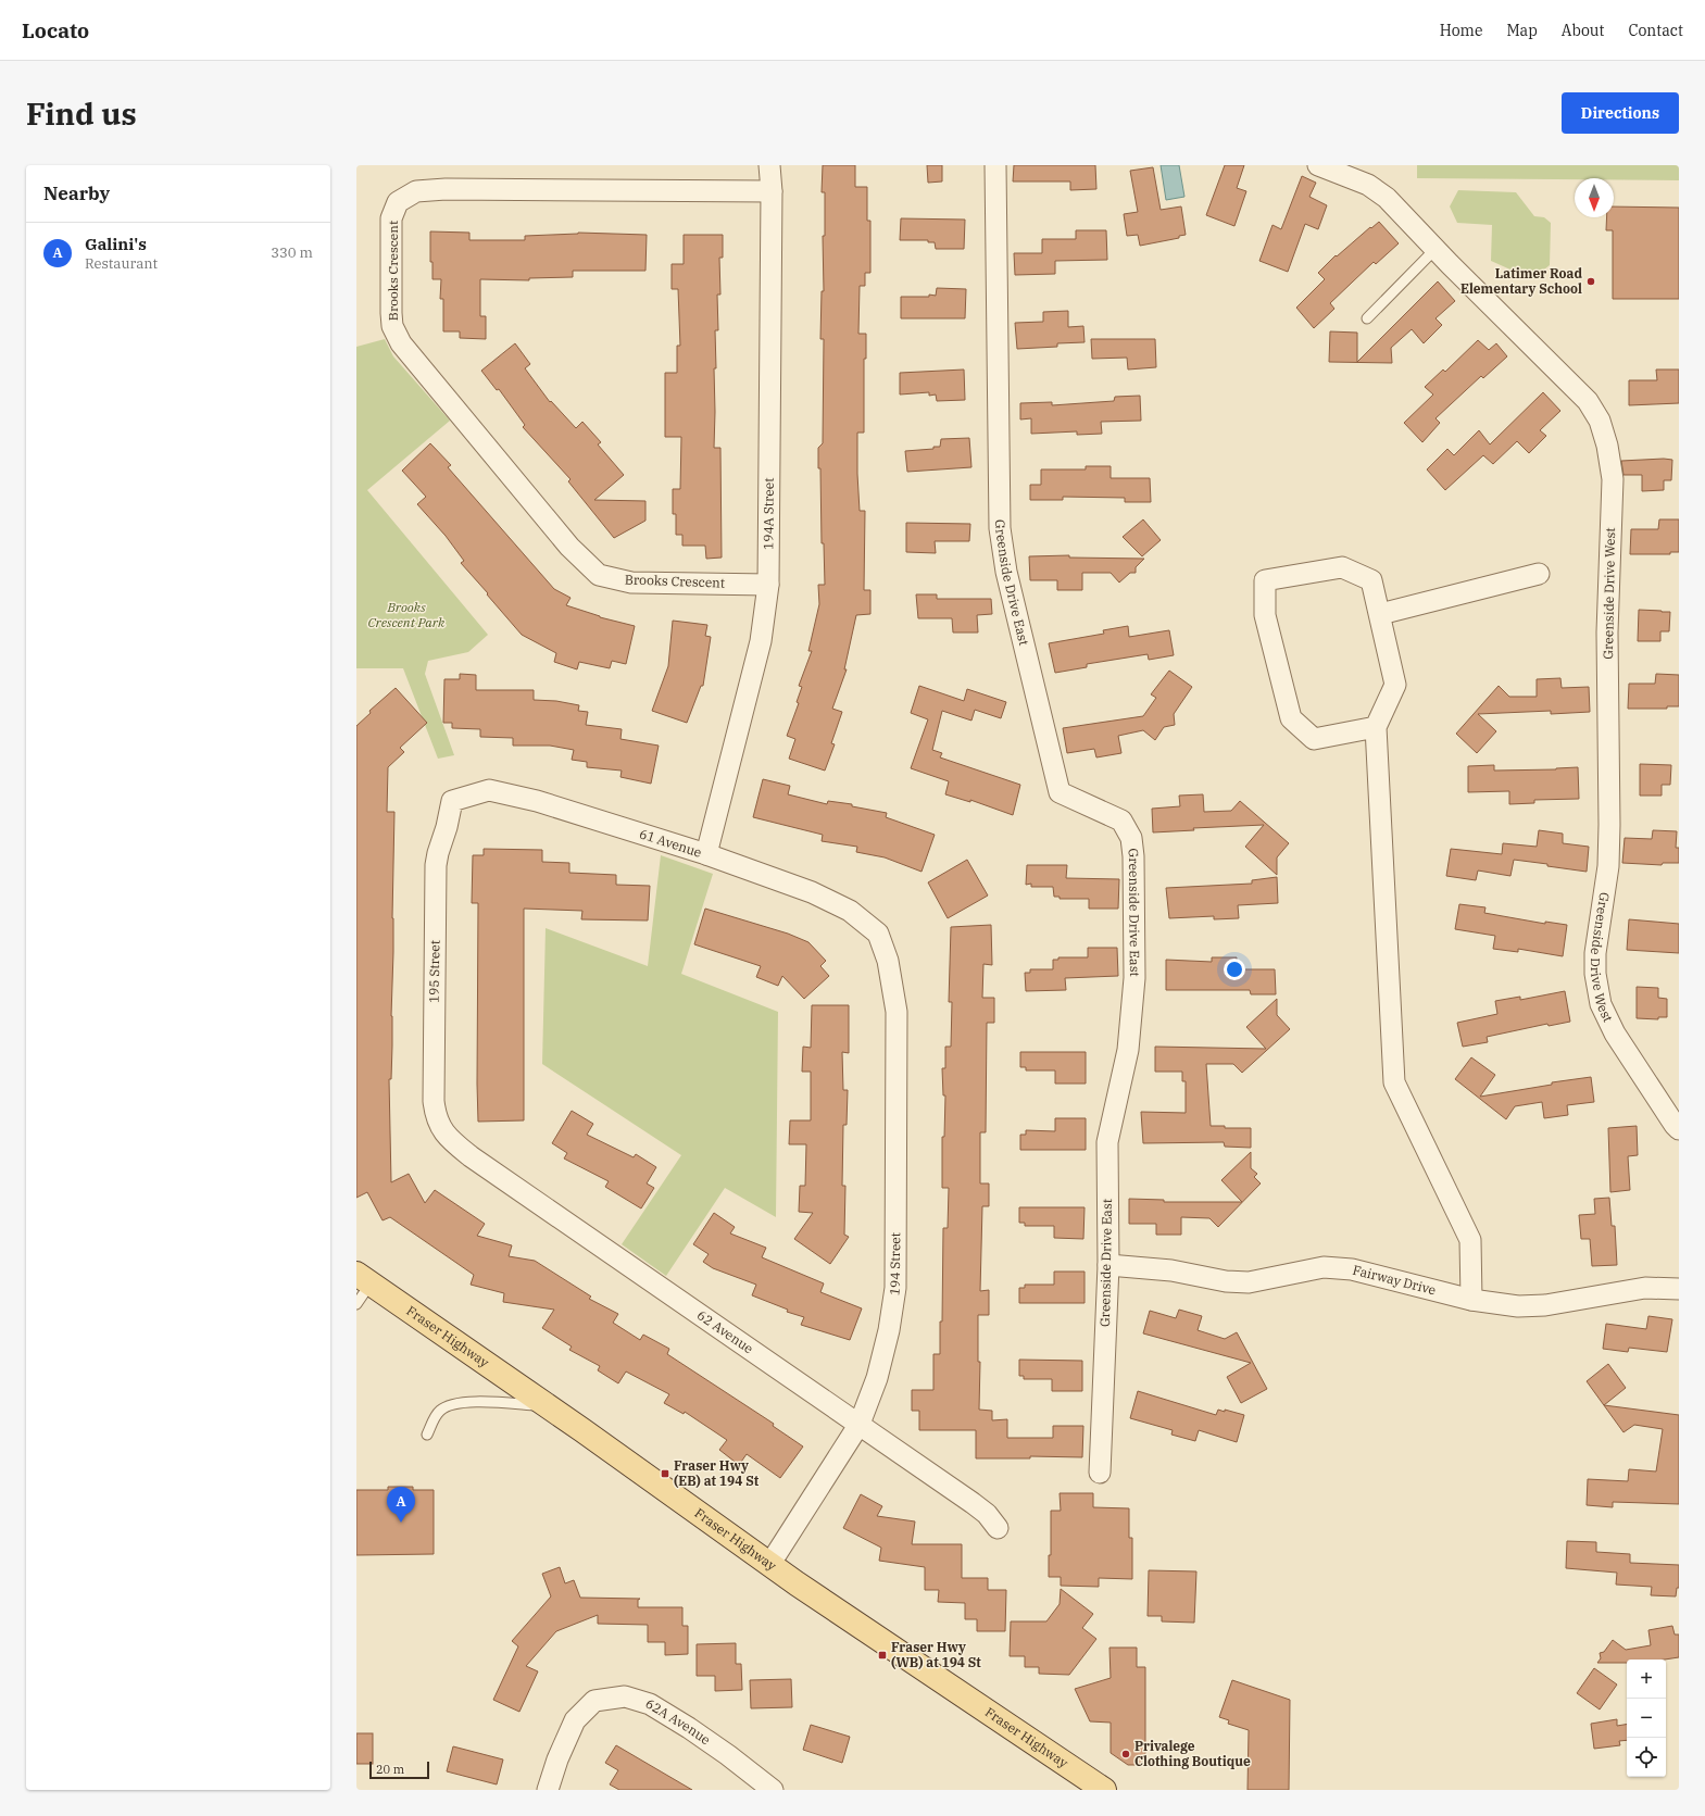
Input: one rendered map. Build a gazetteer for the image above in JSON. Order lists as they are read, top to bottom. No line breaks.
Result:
{"streets":{"main road":["Fraser Highway"],"street":["Brooks Crescent","194A Street","Greenside Drive East","Greenside Drive West","61 Avenue","195 Street","194 Street","Fairway Drive","62 Avenue","62A Avenue"]},"crossings":[["Brooks Crescent","194A Street"],["194A Street","61 Avenue"],["Greenside Drive East","Fairway Drive"],["61 Avenue","195 Street"],["61 Avenue","194 Street"],["195 Street","62 Avenue"],["194 Street","62 Avenue"],["194 Street","Fraser Highway"]],"parks":["Brooks Crescent Park"],"places":{"other":["Latimer Road Elementary School","Privalege Clothing Boutique"],"transit":["Fraser Hwy (EB) at 194 St","Fraser Hwy (WB) at 194 St"]},"scale_bar":"20 m","north":"bottom","page":{"header":"Locato","nav":["Home","Map","About","Contact"],"buttons":"Directions","title":"Find us","heading":"Nearby","list":[{"mark":"A","name":"Galini's","note":"Restaurant","value":"330 m"}],"pins":"A","map_buttons":["+","−"],"scale":"20 m"}}
